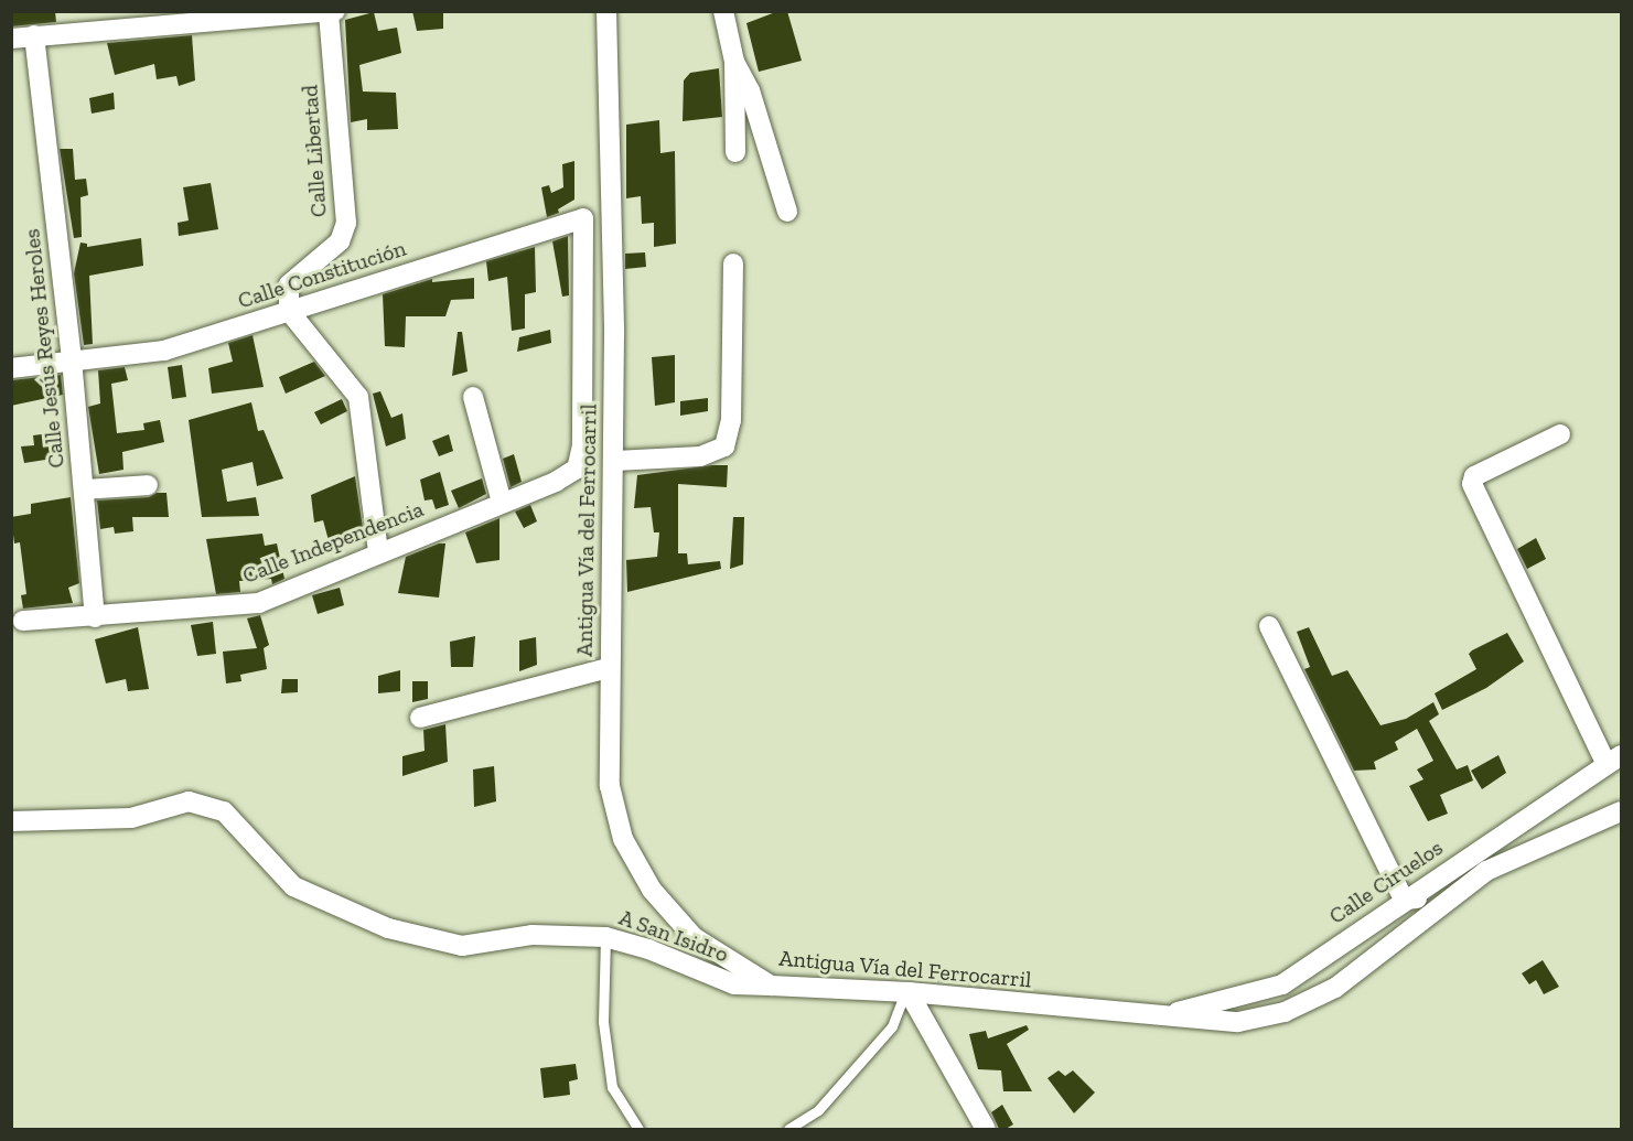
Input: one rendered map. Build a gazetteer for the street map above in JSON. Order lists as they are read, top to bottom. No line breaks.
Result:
{"streets":{"street":["Calle Libertad","Calle Constitución","Calle Jesús Reyes Heroles","Antigua Vía del Ferrocarril","Calle Independencia","Calle Ciruelos","A San Isidro"]},"crossings":[["Calle Libertad","Calle Constitución"],["Calle Constitución","Calle Jesús Reyes Heroles"],["Calle Constitución","Calle Independencia"],["Calle Jesús Reyes Heroles","Calle Independencia"],["Antigua Vía del Ferrocarril","Calle Ciruelos"],["Antigua Vía del Ferrocarril","A San Isidro"]]}
